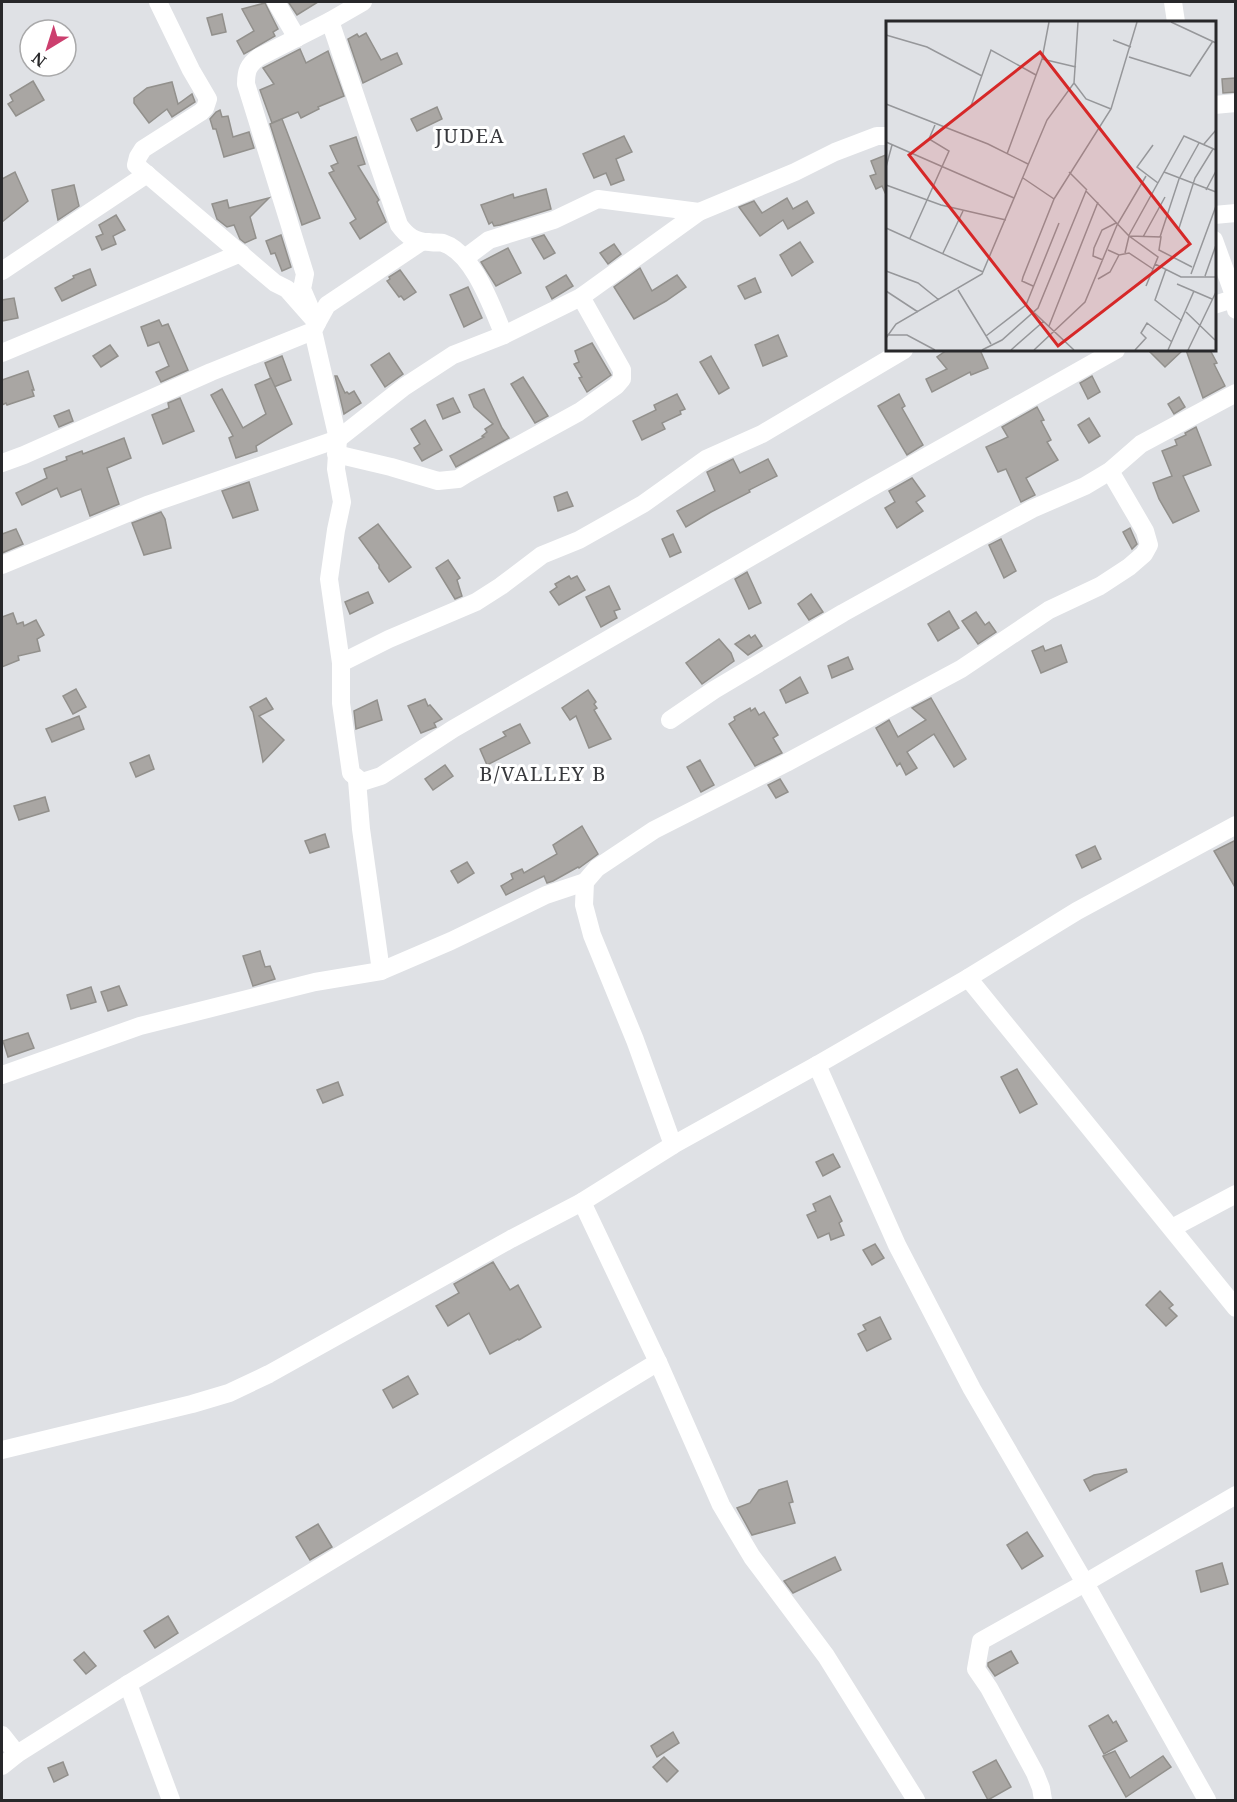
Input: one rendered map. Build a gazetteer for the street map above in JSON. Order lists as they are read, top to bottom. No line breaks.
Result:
{"districts":["JUDEA","B/VALLEY B"],"north":"bottom left"}
